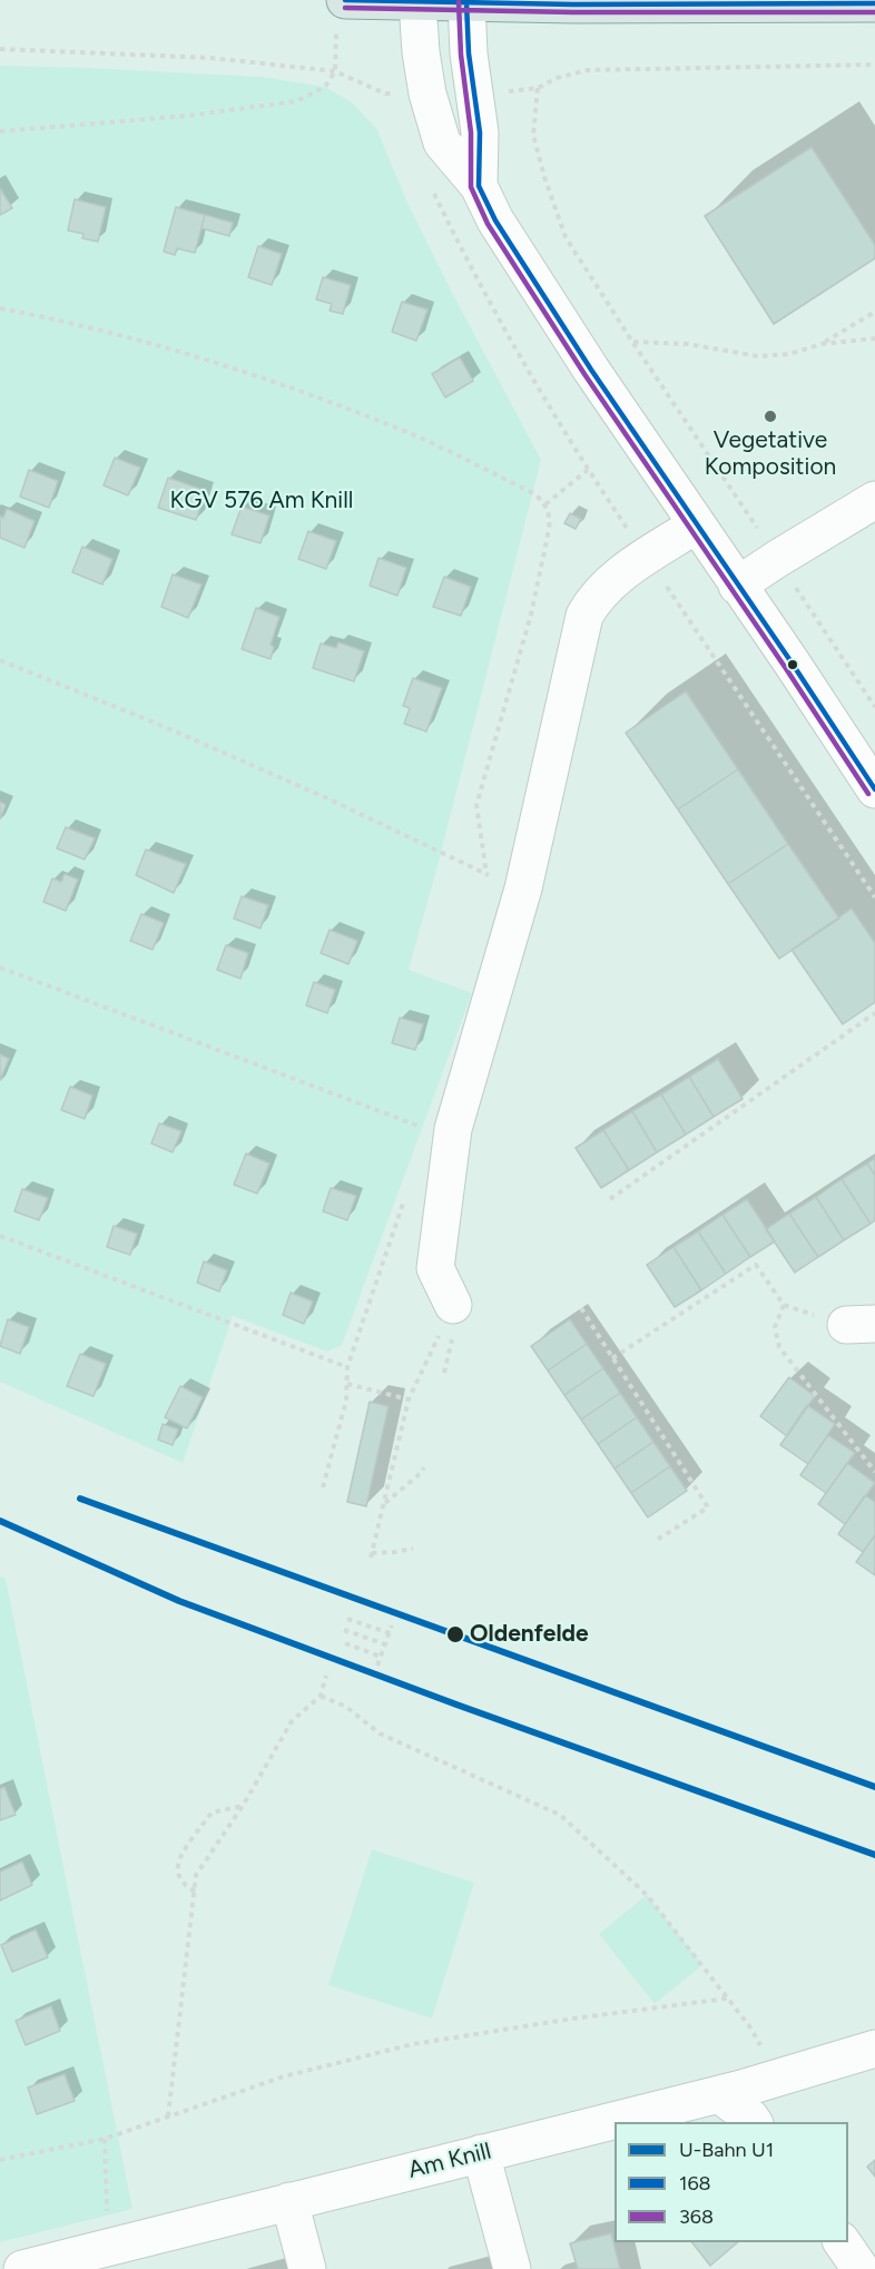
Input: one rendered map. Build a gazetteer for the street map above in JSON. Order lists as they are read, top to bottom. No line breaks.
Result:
{"streets":{"street":["Am Knill"]},"parks":["KGV 576 Am Knill"],"places":["Vegetative Komposition","Oldenfelde"],"lines":["transit line 168","transit line 368","metro line U1"],"legend":["U-Bahn U1","168","368"]}
